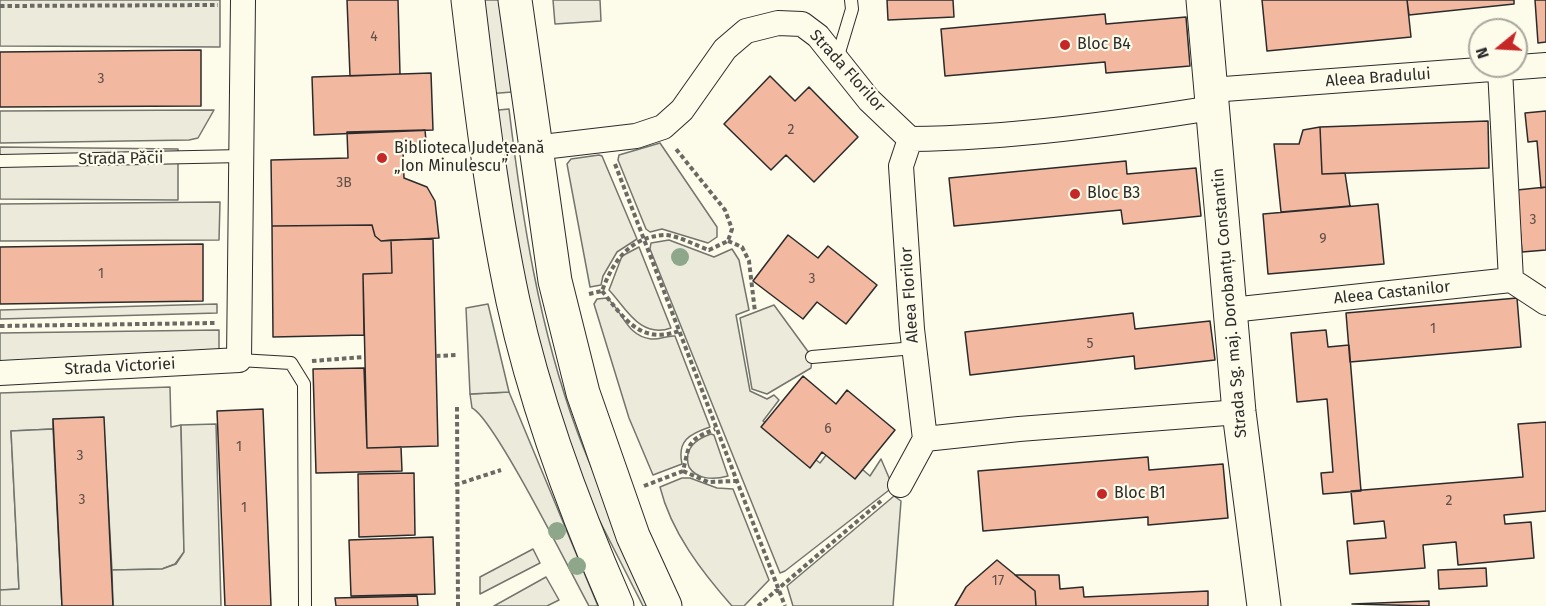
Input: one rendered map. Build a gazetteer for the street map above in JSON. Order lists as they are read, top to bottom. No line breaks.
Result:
{"streets":{"main road":["Strada Sg. maj. Dorobanțu Constantin"],"street":["Strada Florilor","Aleea Bradului","Aleea Castanilor","Aleea Florilor","Strada Victoriei"],"lane":["Strada Păcii"]},"crossings":[["Strada Florilor","Aleea Florilor"],["Aleea Bradului","Strada Sg. maj. Dorobanțu Constantin"],["Aleea Castanilor","Strada Sg. maj. Dorobanțu Constantin"]],"places":["Bloc B4","Biblioteca Județeană „Ion Minulescu”","Bloc B3","Bloc B1"],"house_numbers":["4","3","2","3B","3","9","1","3","1","5","6","1","3","3","2","1","17"],"north":"left"}
